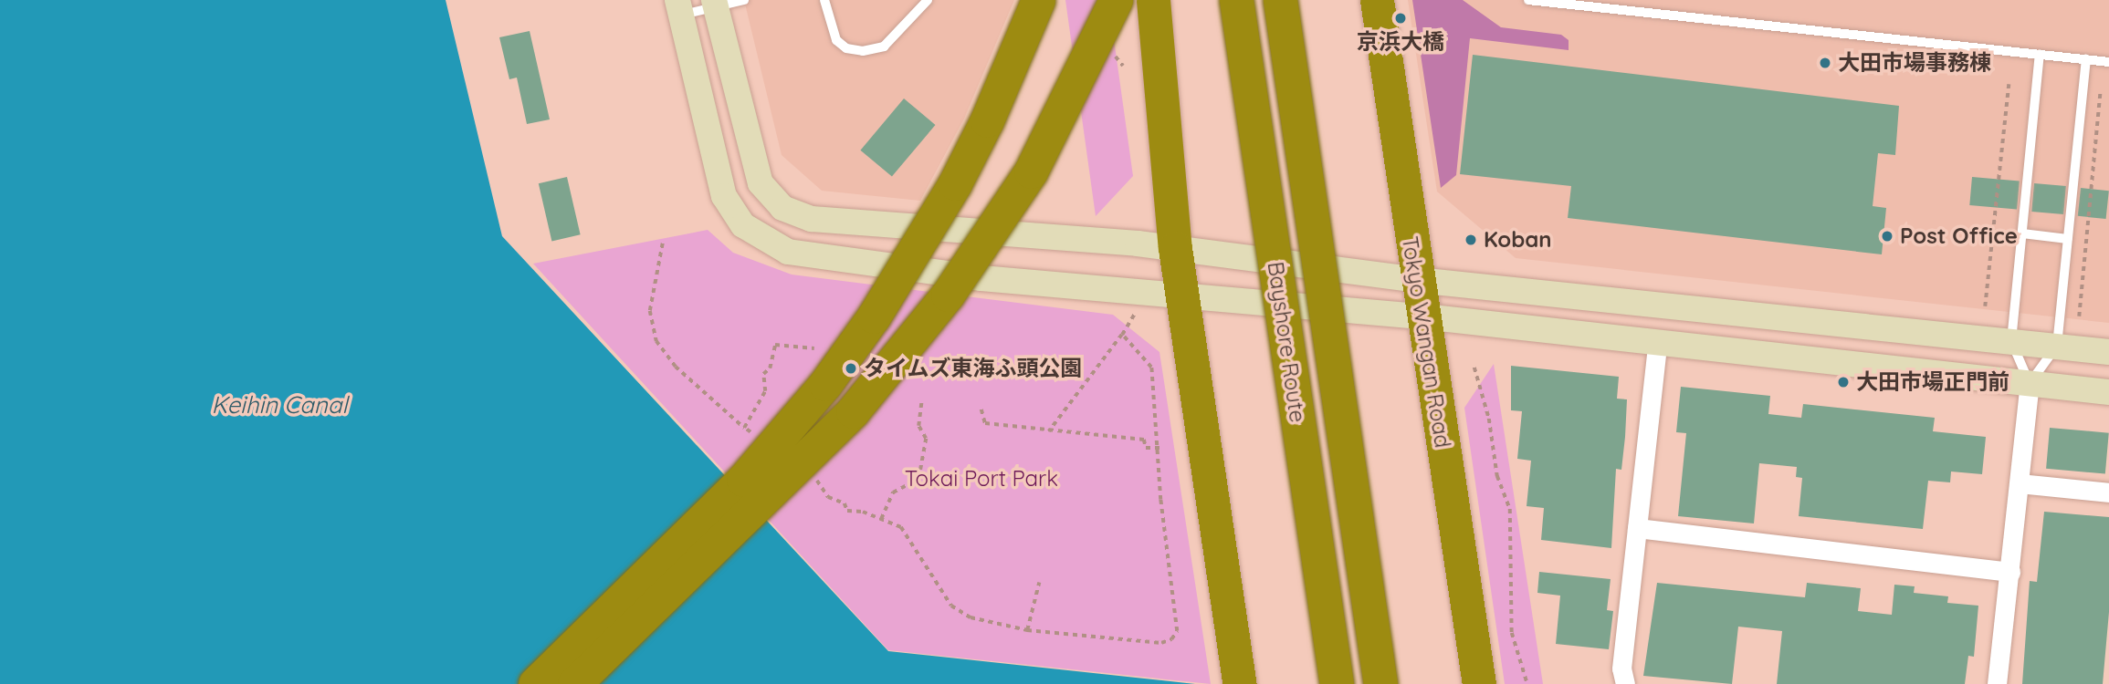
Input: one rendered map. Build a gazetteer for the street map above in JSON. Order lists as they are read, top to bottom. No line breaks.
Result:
{"streets":{"highway":["Bayshore Route","Tokyo Wangan Road"]},"water":["Keihin Canal"],"parks":["Tokai Port Park"],"places":["京浜大橋","大田市場事務棟","Post Office","Koban","タイムズ東海ふ頭公園","大田市場正門前"]}
